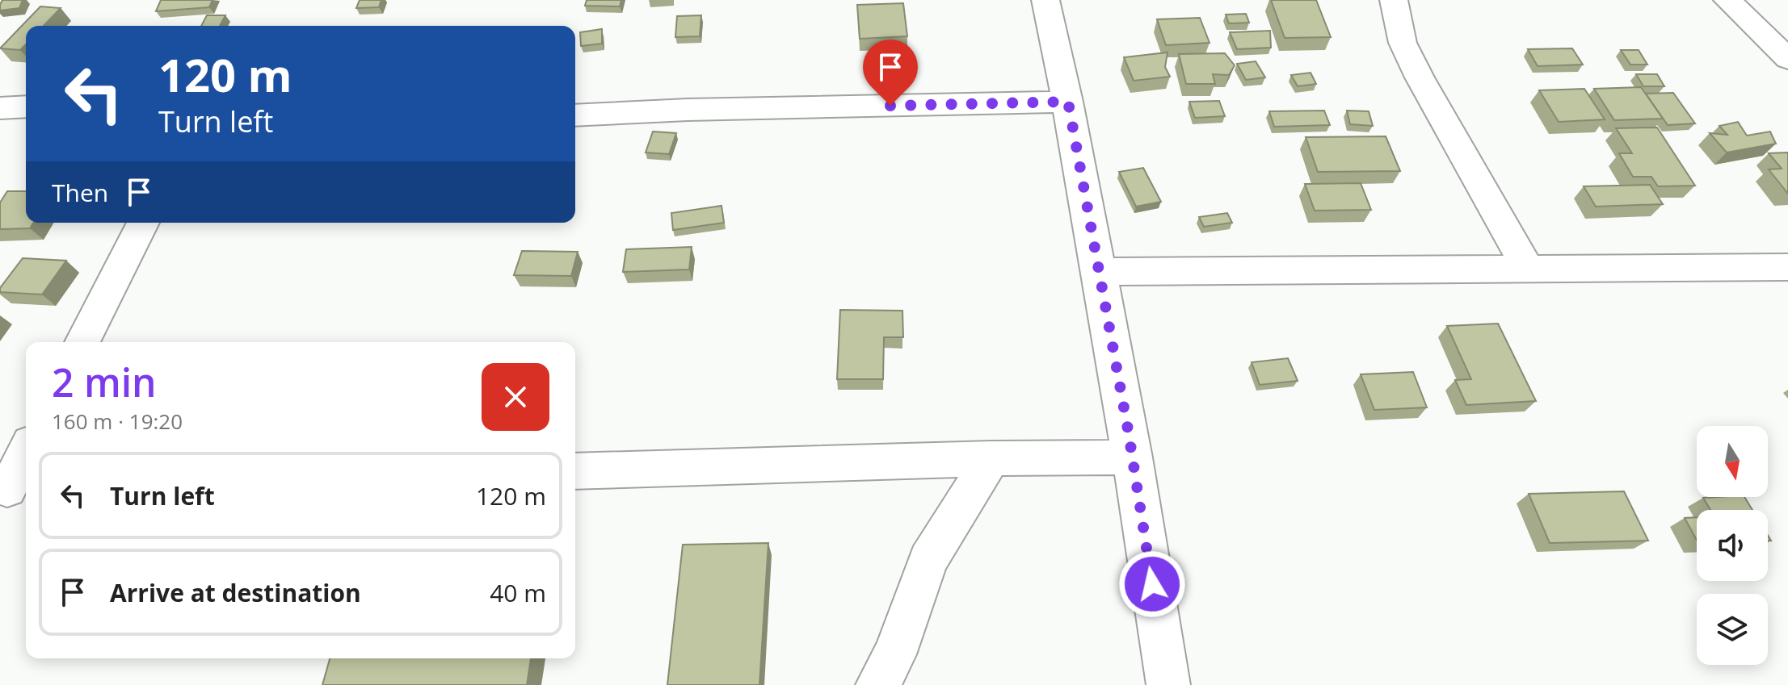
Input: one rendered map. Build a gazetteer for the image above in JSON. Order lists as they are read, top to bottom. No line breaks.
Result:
{"north":"bottom","page":{"turn":["120 m","Turn left"],"then":"Then","heading":["2 min","160 m · 19:20"],"list":[{"name":"Turn left","value":"120 m"},{"name":"Arrive at destination","value":"40 m"}]}}
